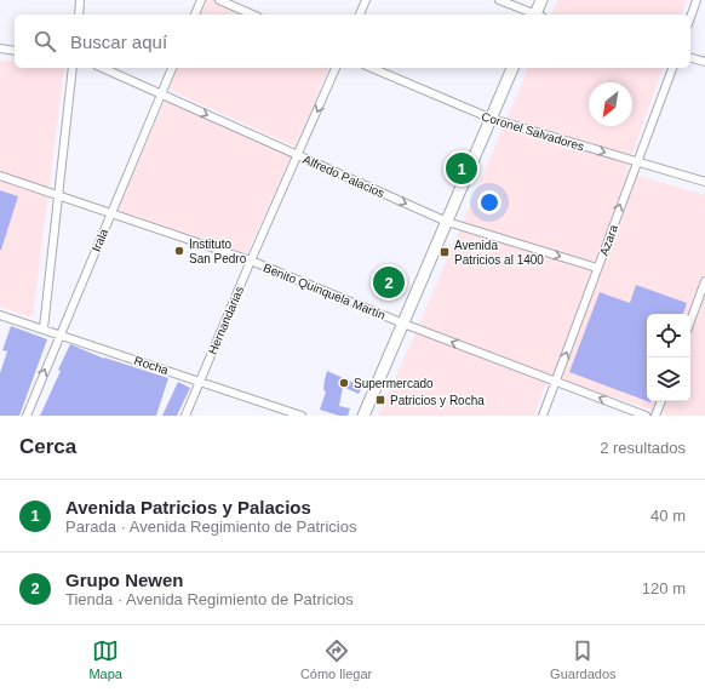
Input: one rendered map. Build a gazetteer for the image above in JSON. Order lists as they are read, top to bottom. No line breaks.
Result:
{"streets":{"street":["Coronel Salvadores","Alfredo Palacios","Irala","Azara","Benito Quinquela Martín","Hernandarias","Rocha"]},"crossings":[["Coronel Salvadores","Azara"],["Alfredo Palacios","Irala"],["Alfredo Palacios","Azara"],["Alfredo Palacios","Hernandarias"],["Irala","Benito Quinquela Martín"],["Irala","Rocha"],["Azara","Benito Quinquela Martín"],["Benito Quinquela Martín","Hernandarias"],["Hernandarias","Rocha"]],"one_way":["Coronel Salvadores","Alfredo Palacios","Azara","Benito Quinquela Martín"],"places":{"other":["Instituto San Pedro","Supermercado"],"transit":["Avenida Patricios al 1400","Patricios y Rocha"]},"north":"bottom left","page":{"search":"Buscar aquí","pins":["1","2"],"heading":["Cerca","2 resultados"],"list":[{"mark":"1","name":"Avenida Patricios y Palacios","note":"Parada · Avenida Regimiento de Patricios","value":"40 m"},{"mark":"2","name":"Grupo Newen","note":"Tienda · Avenida Regimiento de Patricios","value":"120 m"}],"nav":["Mapa","Cómo llegar","Guardados"]}}
